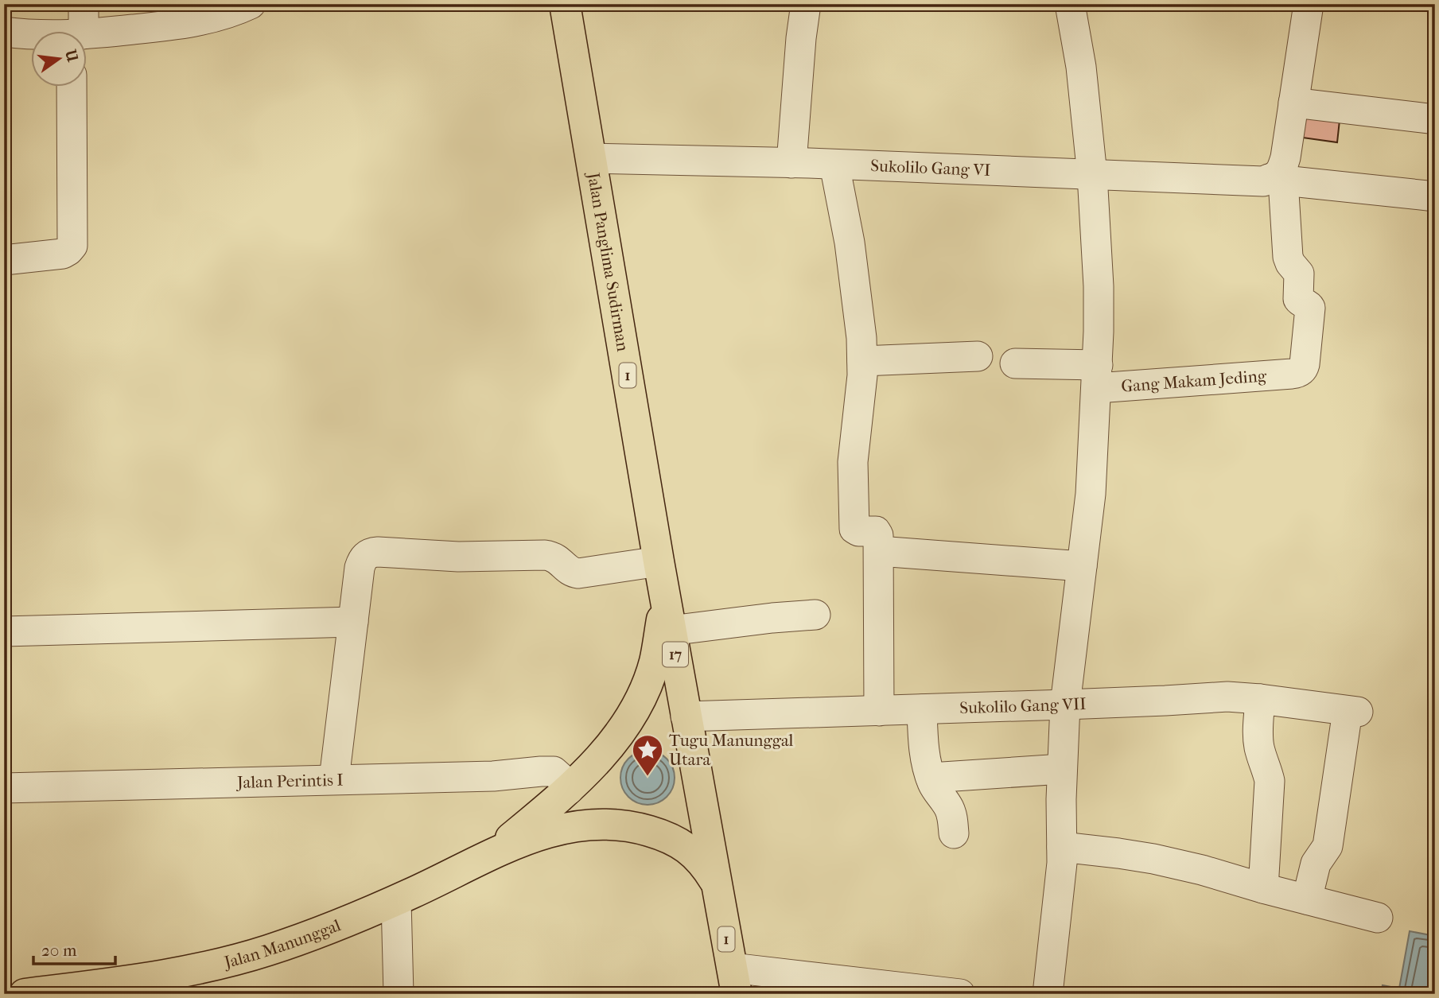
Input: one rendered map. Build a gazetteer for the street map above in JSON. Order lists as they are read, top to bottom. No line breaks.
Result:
{"streets":{"highway":["Jalan Panglima Sudirman","1","17","Jalan Manunggal"],"street":["Sukolilo Gang VI","Gang Makam Jeding","Sukolilo Gang VII","Jalan Perintis I"]},"crossings":[["Sukolilo Gang VI","Jalan Panglima Sudirman"],["Sukolilo Gang VI","Gang Makam Jeding"],["Jalan Panglima Sudirman","1"],["Jalan Panglima Sudirman","Sukolilo Gang VII"],["Jalan Panglima Sudirman","Jalan Manunggal"],["1","Sukolilo Gang VII"],["1","Jalan Manunggal"],["Jalan Perintis I","Jalan Manunggal"]],"places":{"place":["Tugu Manunggal Utara"]},"scale_bar":"20 m","north":"right"}
